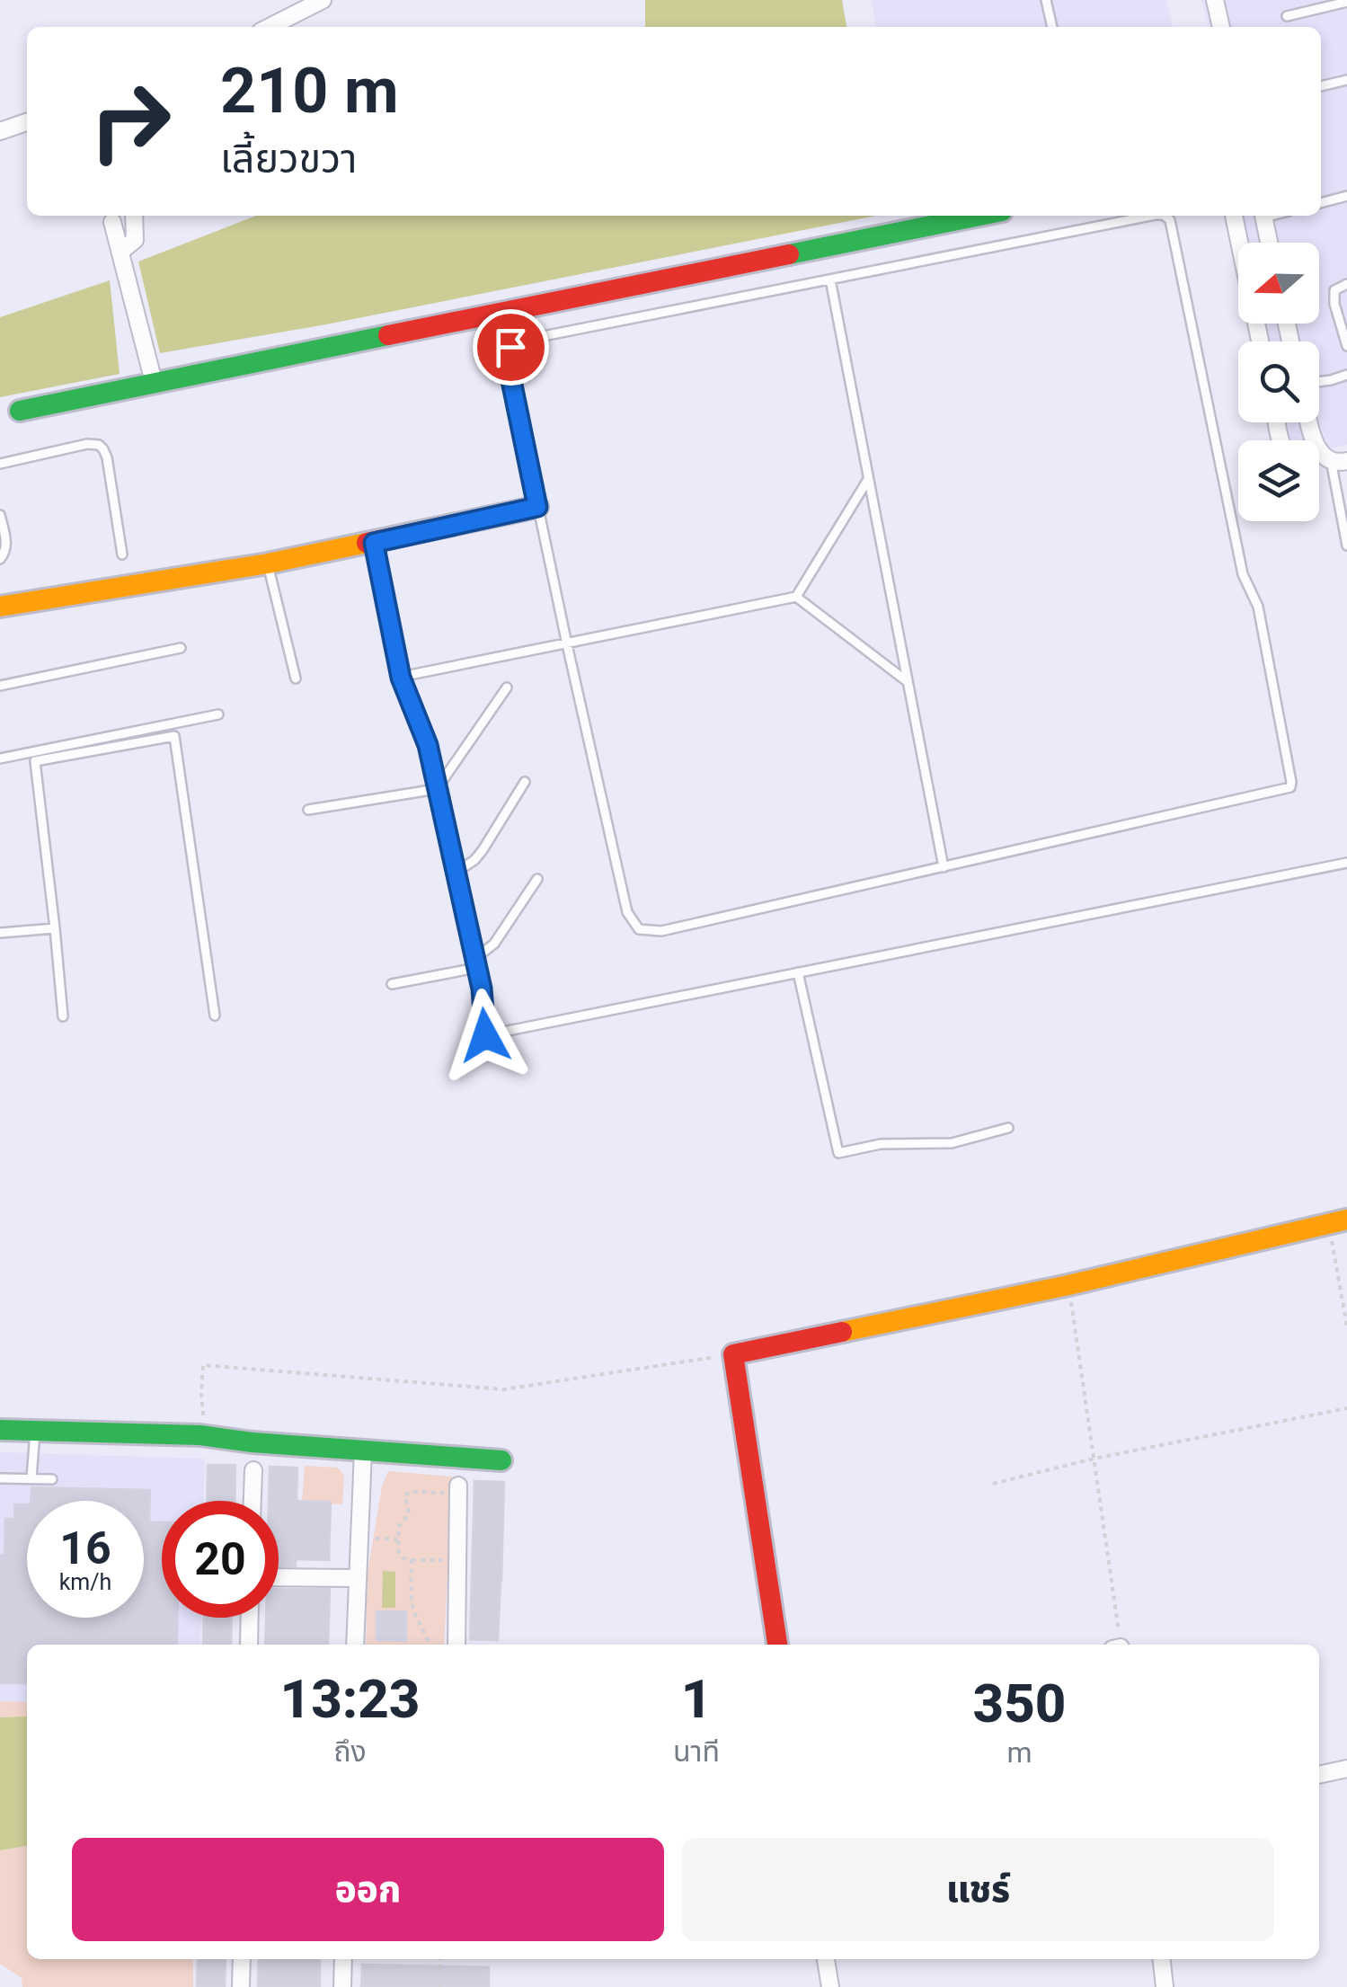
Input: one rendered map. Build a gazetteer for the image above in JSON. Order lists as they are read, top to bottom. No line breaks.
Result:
{"north":"left","page":{"turn":["210 m","เลี้ยวขวา"],"speed":"16 km/h","limit":"20","eta":["13:23","ถึง","1","นาที","350","m"],"buttons":["ออก","แชร์"]}}
